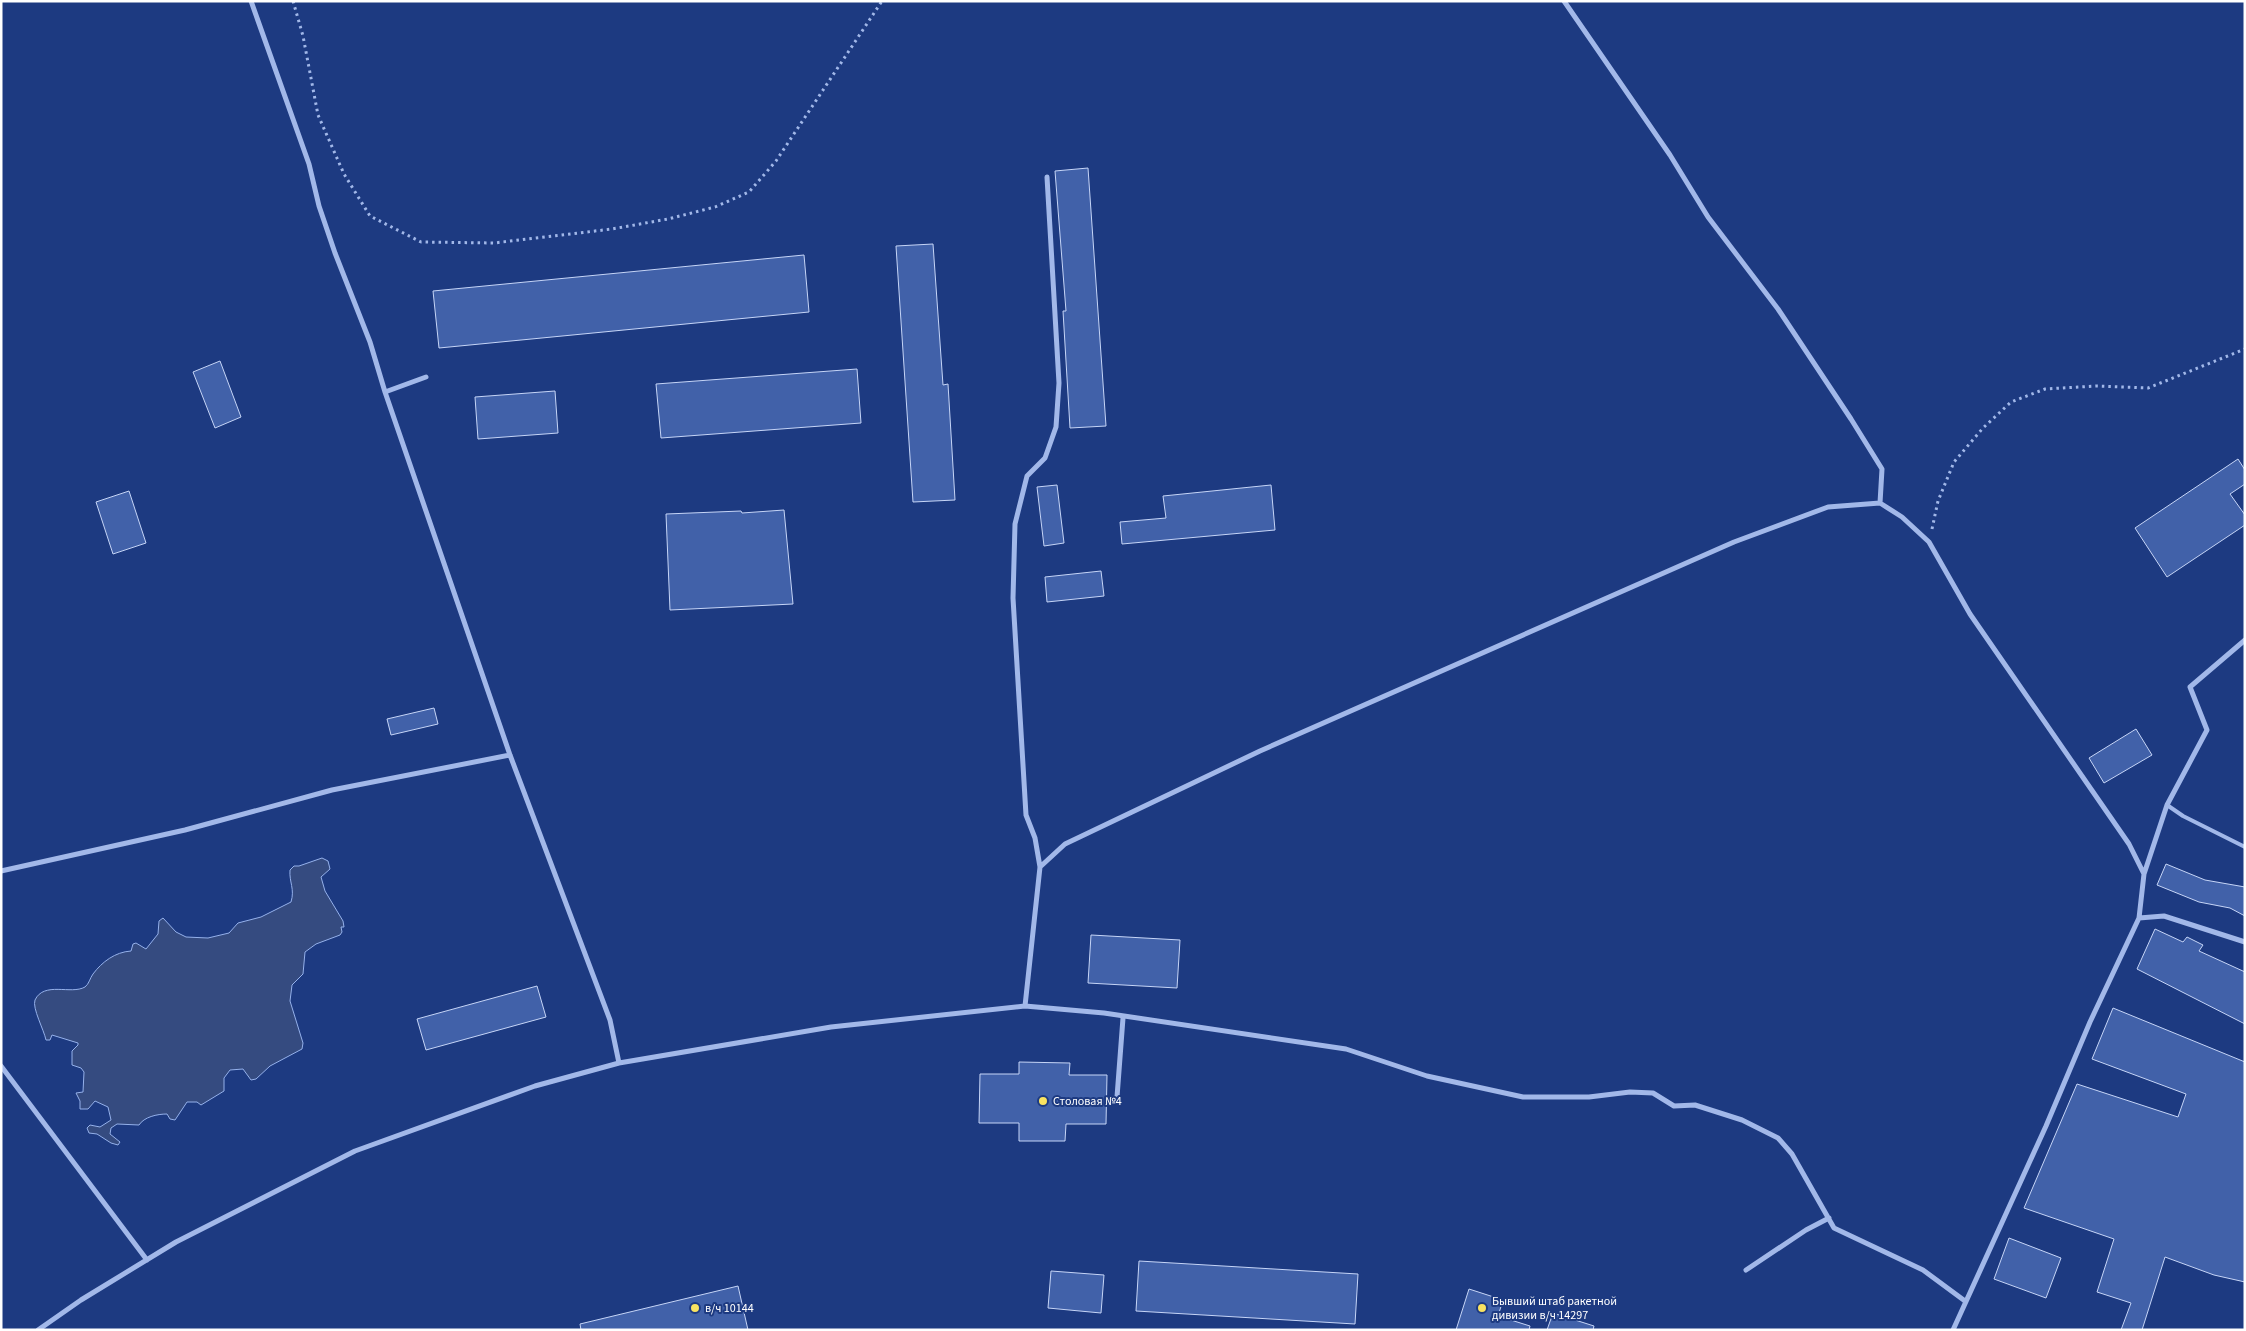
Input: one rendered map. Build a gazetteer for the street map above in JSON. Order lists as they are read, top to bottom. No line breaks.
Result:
{"places":["Столовая №4","в/ч 10144","Бывший штаб ракетной дивизии в/ч 14297"]}
